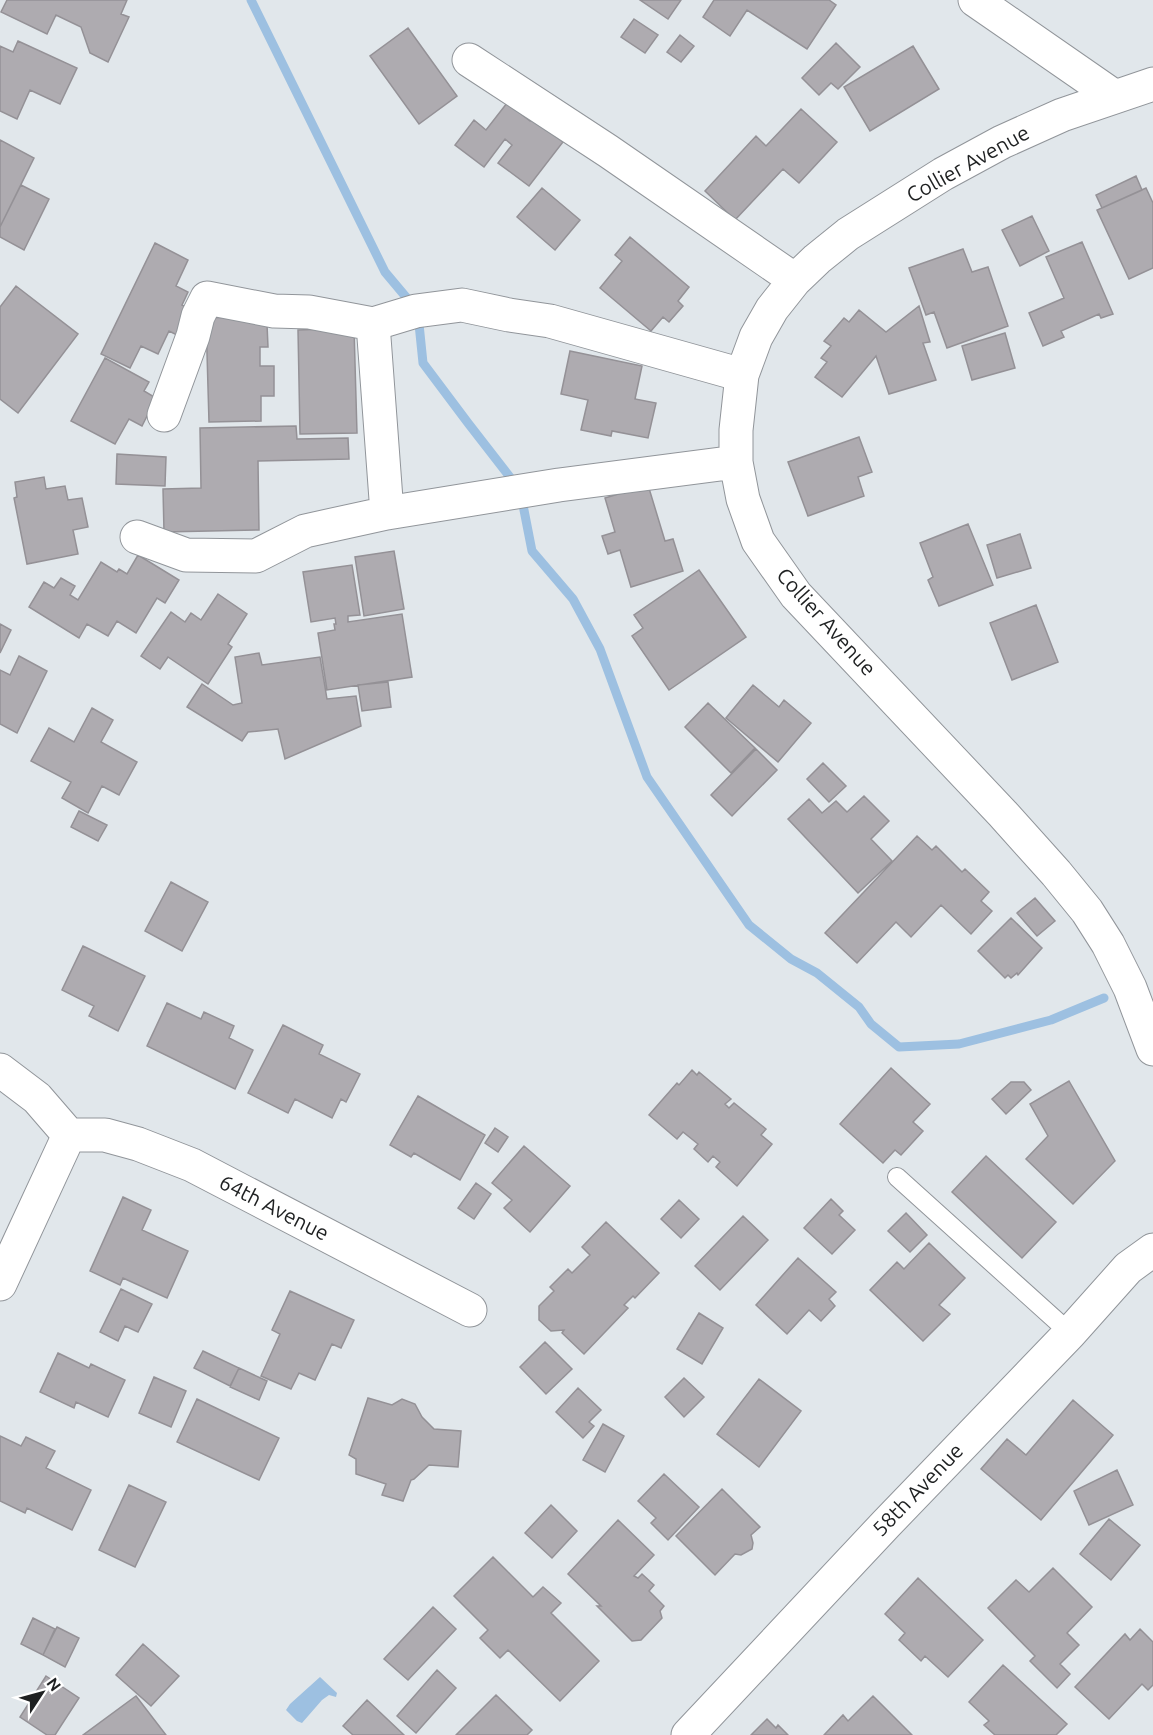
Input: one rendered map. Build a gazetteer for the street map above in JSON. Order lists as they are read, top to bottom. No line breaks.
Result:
{"streets":{"street":["Collier Avenue","64th Avenue","58th Avenue"]},"north":"top right"}
